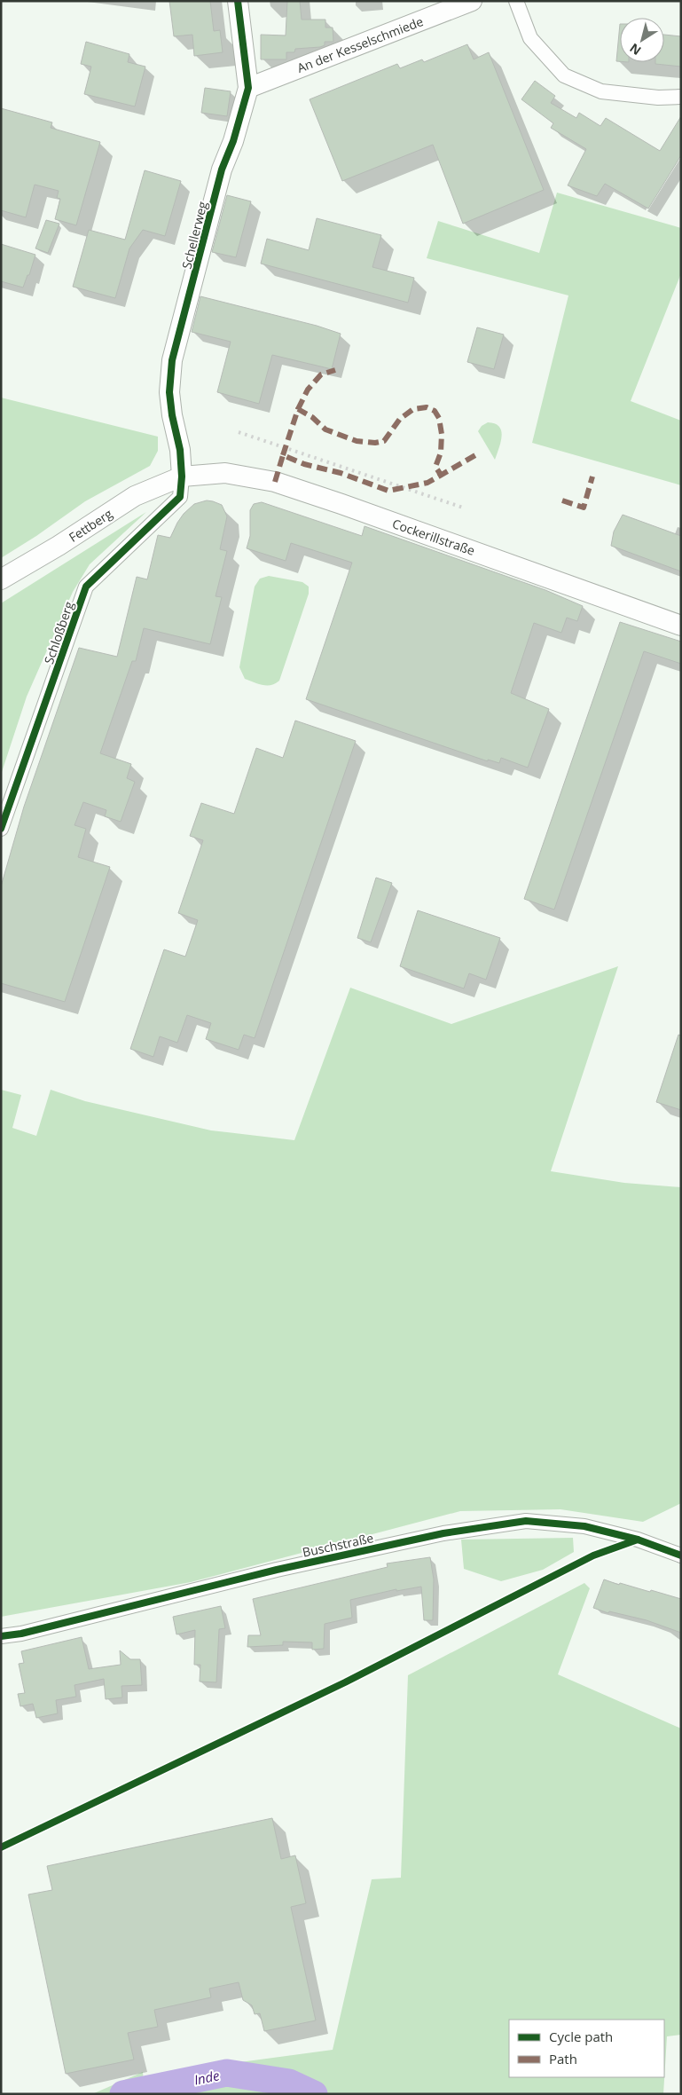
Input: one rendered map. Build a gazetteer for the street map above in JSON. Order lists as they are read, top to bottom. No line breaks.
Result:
{"streets":{"main road":["An der Kesselschmiede","Schellerweg","Fettberg","Cockerillstraße"],"street":["Schloßberg","Buschstraße"]},"crossings":[["An der Kesselschmiede","Schellerweg"],["Schellerweg","Fettberg"],["Schellerweg","Cockerillstraße"],["Schellerweg","Schloßberg"],["Fettberg","Cockerillstraße"],["Fettberg","Schloßberg"],["Cockerillstraße","Schloßberg"]],"water":["Inde"],"legend":["Cycle path","Path"],"north":"bottom left"}
